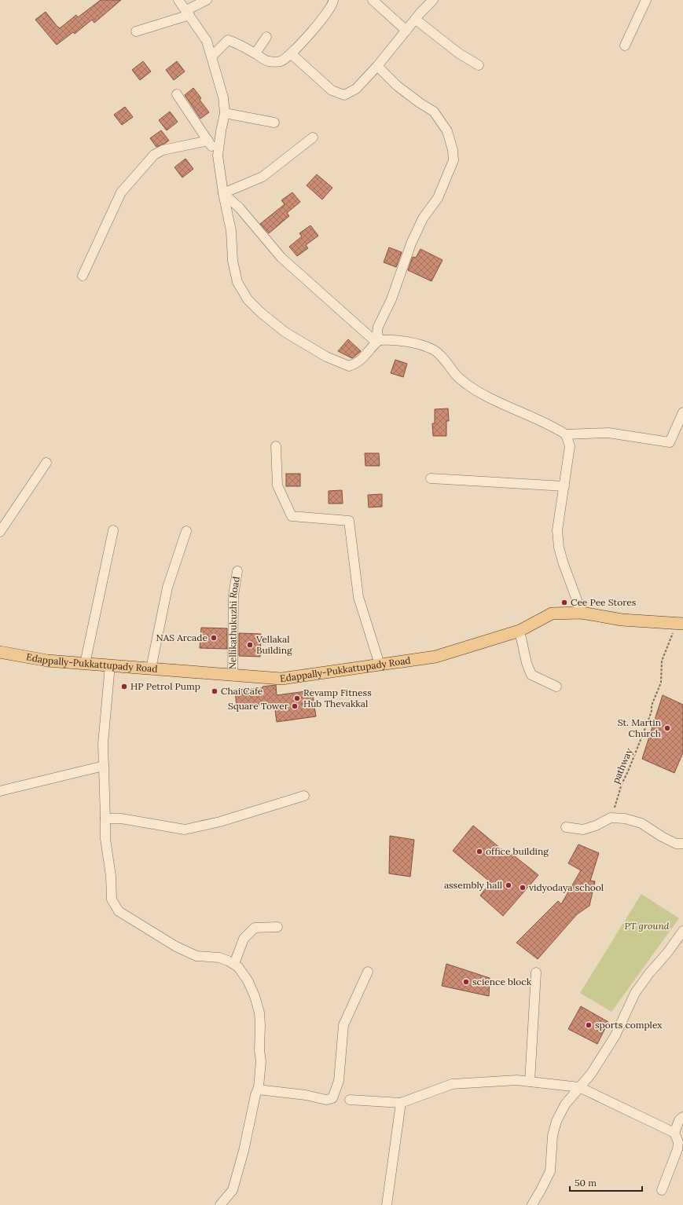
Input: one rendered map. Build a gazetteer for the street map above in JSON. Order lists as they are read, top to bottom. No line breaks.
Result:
{"streets":{"main road":["Edappally-Pukkattupady Road"],"street":["Nellikathukuzhi Road"],"path":["pathway"]},"crossings":[["Nellikathukuzhi Road","Edappally-Pukkattupady Road"],["Edappally-Pukkattupady Road","pathway"]],"parks":["PT ground"],"places":["Cee Pee Stores","NAS Arcade","Vellakal Building","HP Petrol Pump","Chai Cafe","Revamp Fitness Hub Thevakkal","Square Tower","St. Martin Church","office building","assembly hall","vidyodaya school","science block","sports complex"],"scale_bar":"50 m"}
